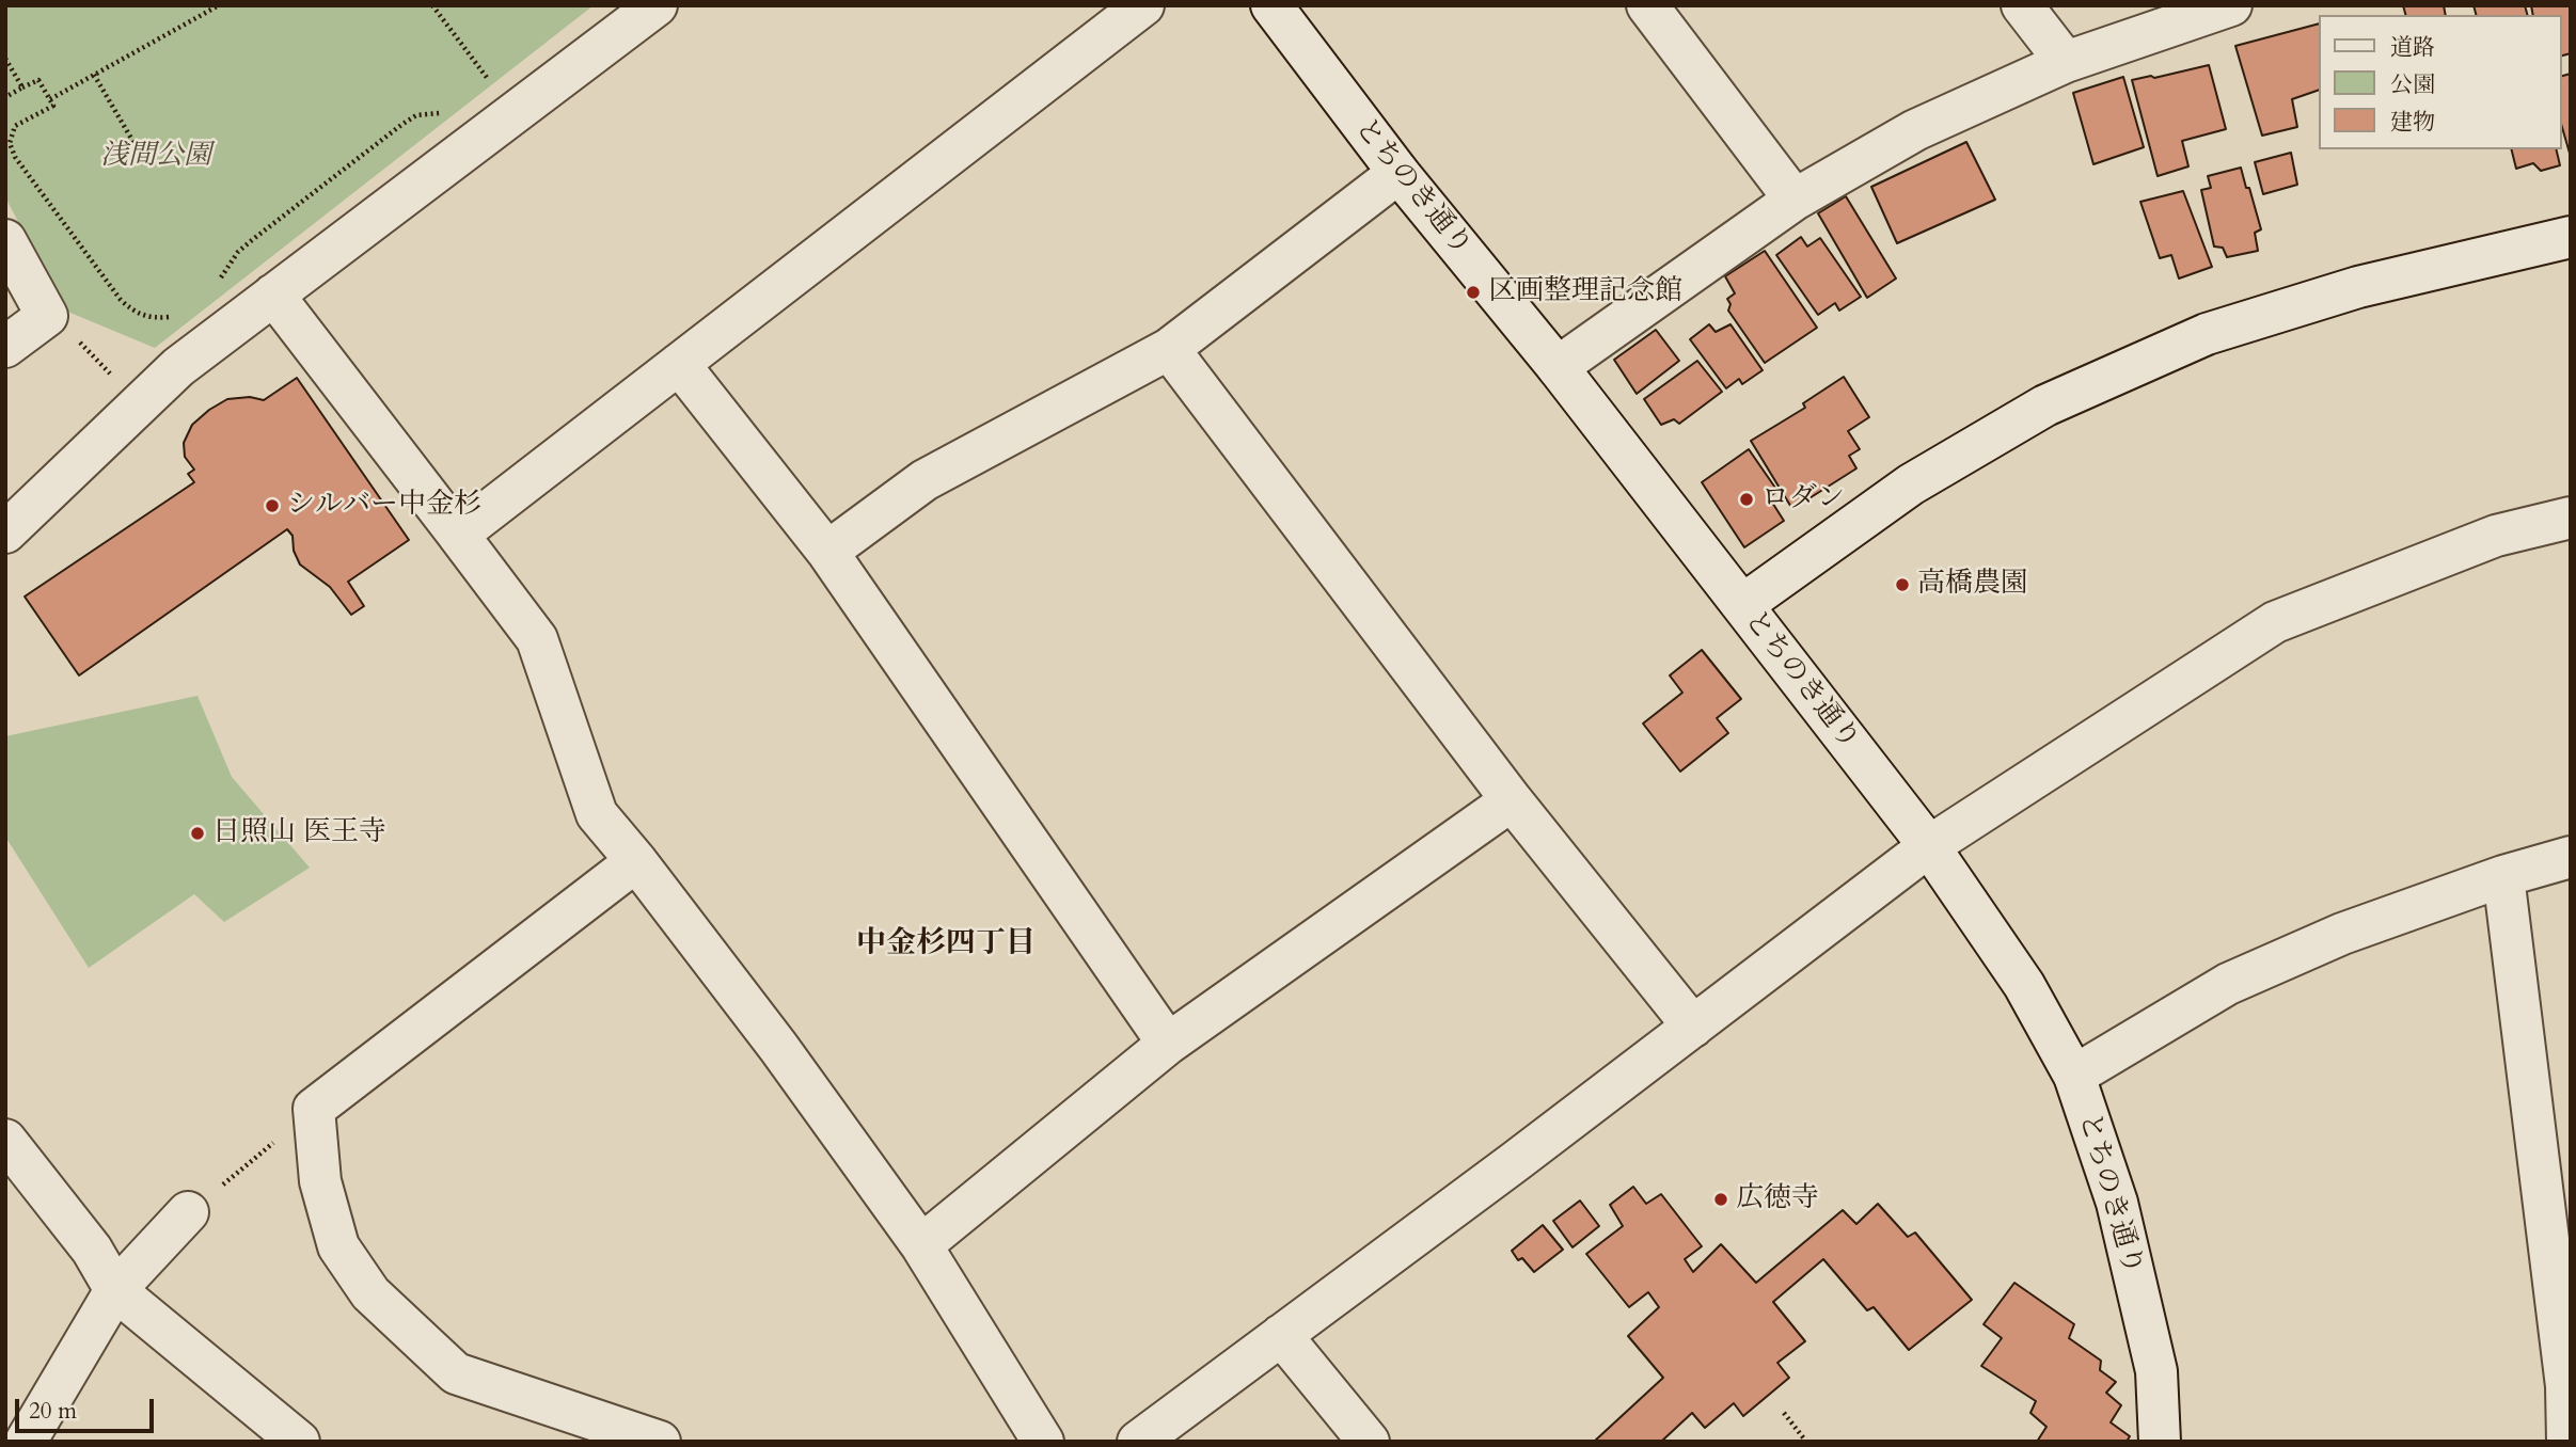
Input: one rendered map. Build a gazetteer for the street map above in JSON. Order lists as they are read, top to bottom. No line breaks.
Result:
{"streets":{"street":["とちのき通り"]},"districts":["中金杉四丁目"],"parks":["浅間公園"],"places":["区画整理記念館","ロダン","シルバー中金杉","高橋農園","日照山 医王寺","広徳寺"],"legend":["道路","公園","建物"],"scale_bar":"20 m"}
